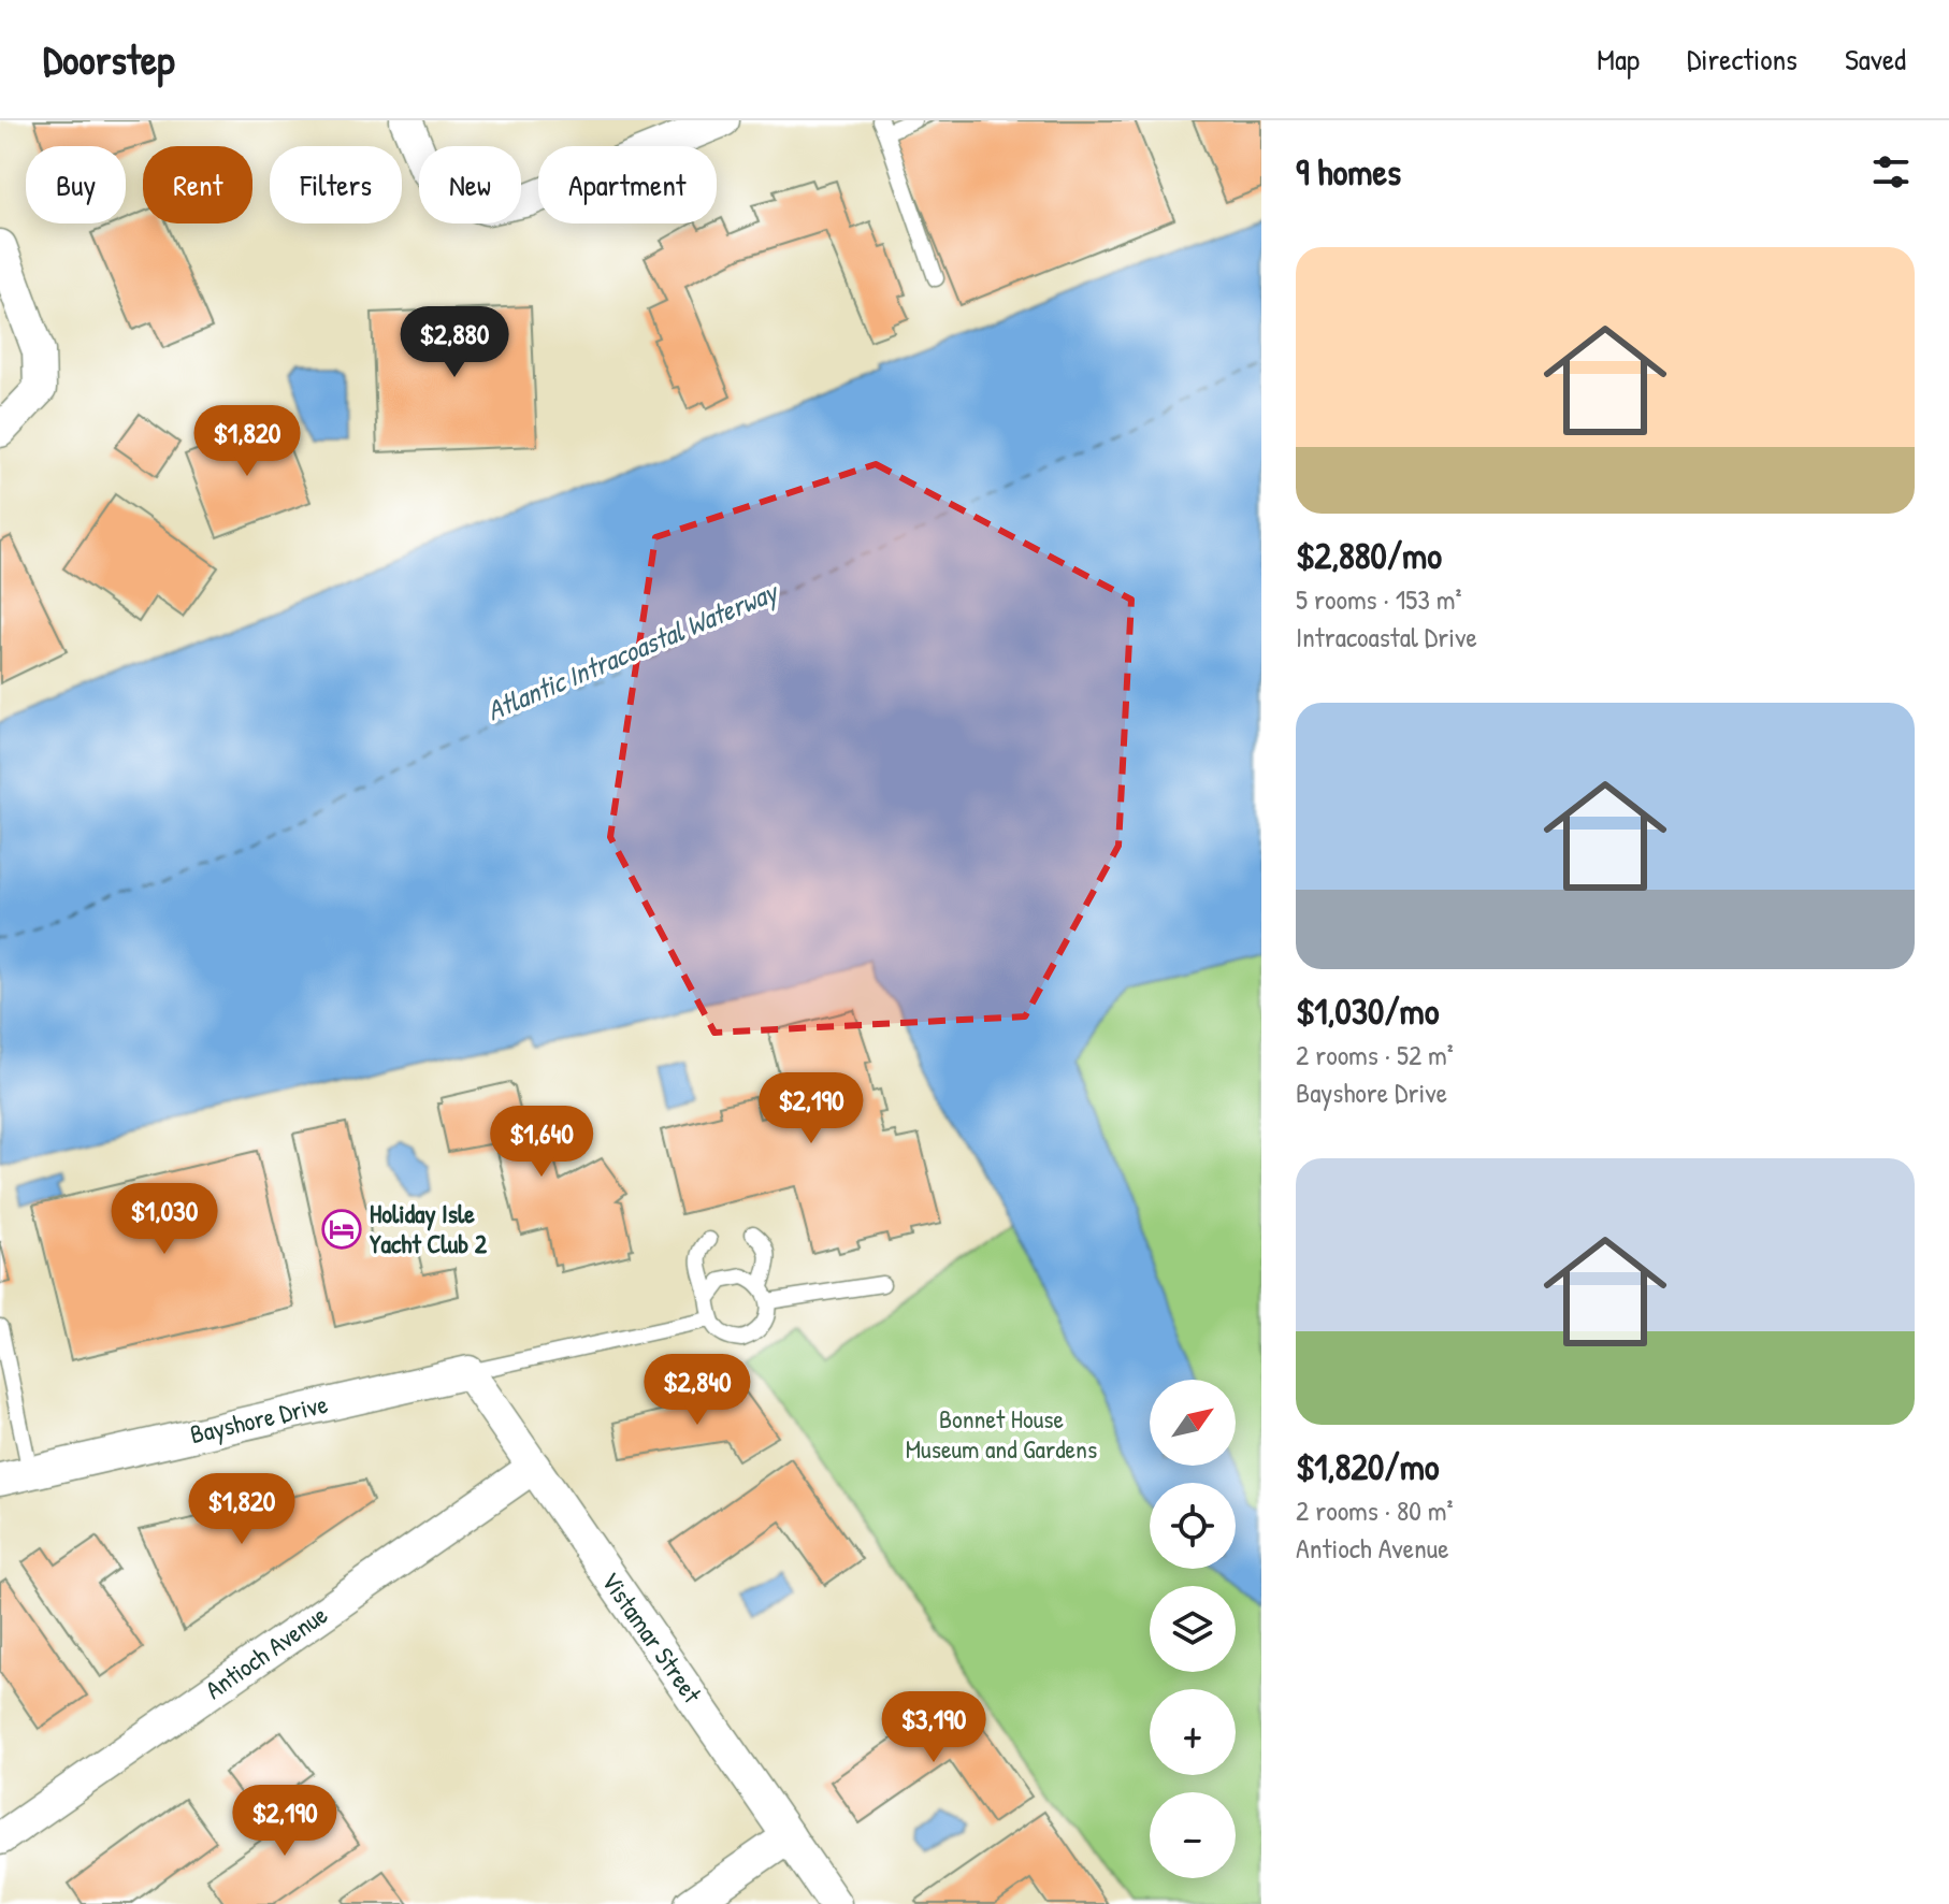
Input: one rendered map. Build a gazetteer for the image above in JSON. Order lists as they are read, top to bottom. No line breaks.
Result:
{"streets":{"street":["Bayshore Drive","Vistamar Street","Antioch Avenue"]},"crossings":[["Bayshore Drive","Vistamar Street"],["Vistamar Street","Antioch Avenue"]],"water":["Atlantic Intracoastal Waterway"],"parks":["Bonnet House Museum and Gardens"],"places":{"hotel":["Holiday Isle Yacht Club 2"]},"north":"top right","page":{"header":"Doorstep","nav":["Map","Directions","Saved"],"heading":"9 homes","chip":["Buy","Rent","Filters","New","Apartment"],"list":[{"name":"$2,880/mo","note":"5 rooms · 153 m² · Intracoastal Drive"},{"name":"$1,030/mo","note":"2 rooms · 52 m² · Bayshore Drive"},{"name":"$1,820/mo","note":"2 rooms · 80 m² · Antioch Avenue"}],"price":["$2,880","$1,820","$2,190","$1,640","$1,030","$2,840","$1,820","$3,190","$2,190"],"map_buttons":["+","−"]}}
